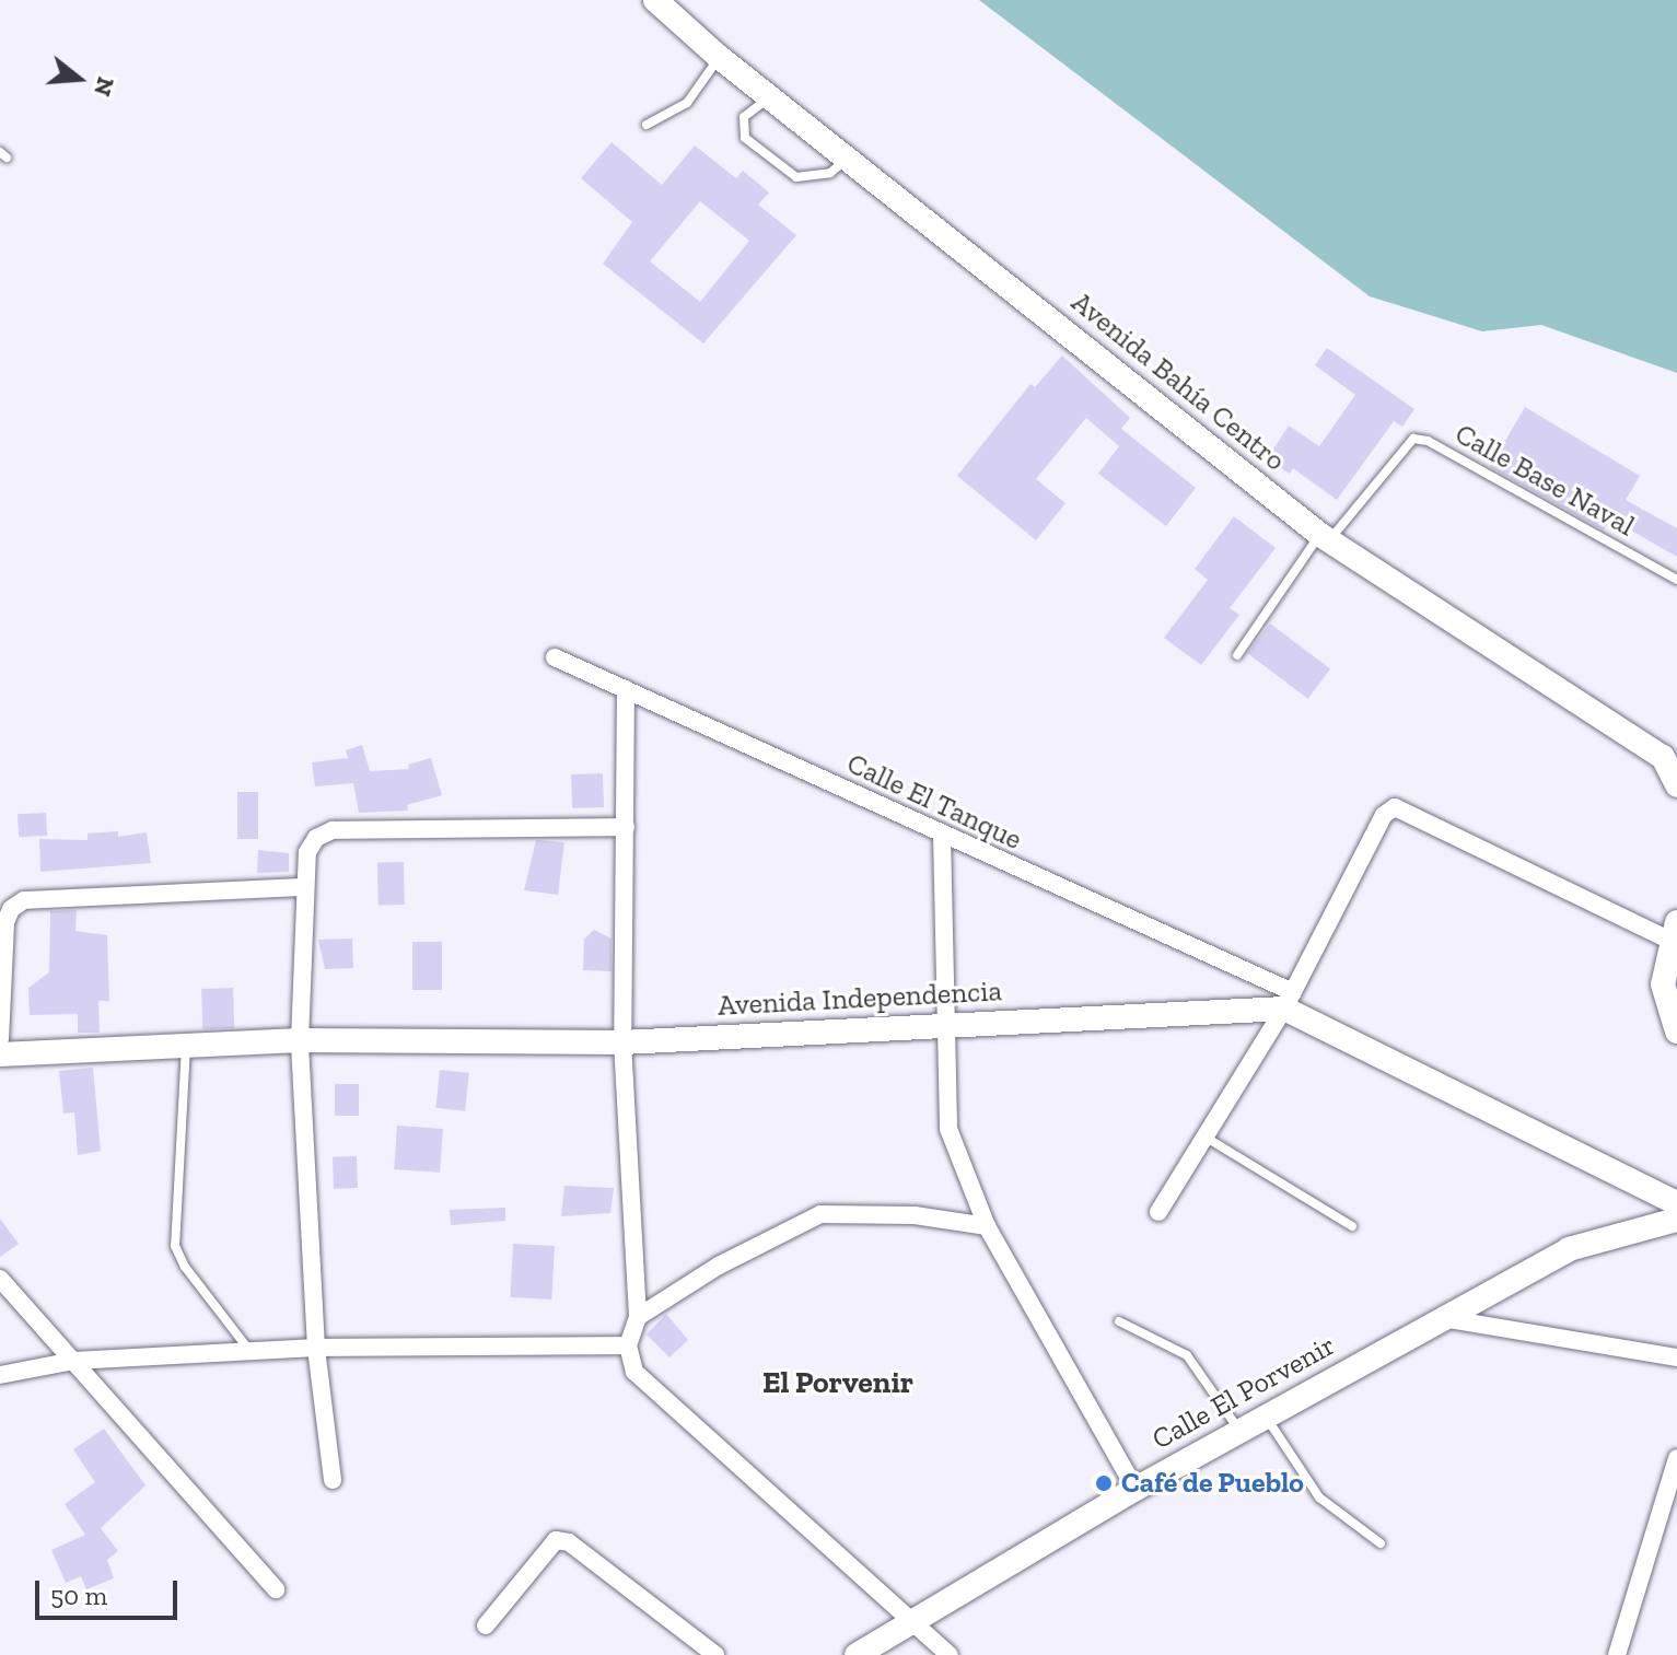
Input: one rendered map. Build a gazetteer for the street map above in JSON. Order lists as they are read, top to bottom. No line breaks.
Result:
{"streets":{"main road":["Avenida Bahía Centro","Avenida Independencia","Calle El Porvenir"],"street":["Calle El Tanque"],"lane":["Calle Base Naval"]},"crossings":[["Avenida Bahía Centro","Calle Base Naval"],["Calle El Tanque","Avenida Independencia"]],"districts":["El Porvenir"],"places":["Café de Pueblo"],"scale_bar":"50 m","north":"right"}
